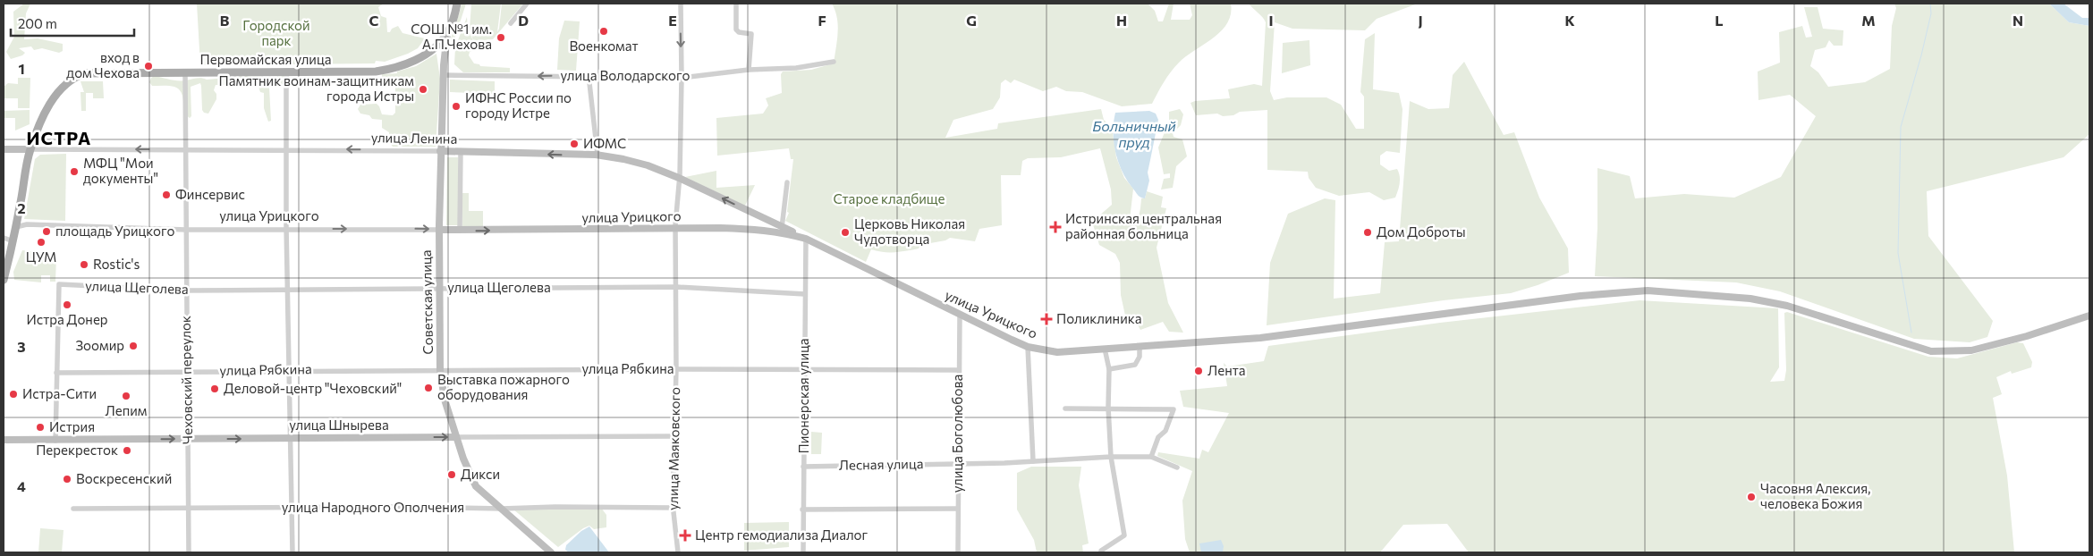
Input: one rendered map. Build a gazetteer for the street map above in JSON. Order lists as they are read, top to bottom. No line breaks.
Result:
{"streets":{"main road":["Первомайская улица","Советская улица"],"street":["улица Володарского","улица Ленина","улица Урицкого","улица Щеголева","улица Рябкина","Чеховский переулок","Пионерская улица","улица Шнырева","улица Боголюбова","улица Маяковского","Лесная улица","улица Народного Ополчения"]},"crossings":[["Первомайская улица","улица Ленина"],["Первомайская улица","Советская улица"],["Первомайская улица","Чеховский переулок"],["улица Володарского","Советская улица"],["улица Володарского","улица Маяковского"],["улица Ленина","улица Урицкого"],["улица Ленина","Советская улица"],["улица Ленина","Чеховский переулок"],["улица Ленина","Пионерская улица"],["улица Ленина","улица Маяковского"],["улица Урицкого","Советская улица"],["улица Урицкого","Чеховский переулок"],["улица Урицкого","Пионерская улица"],["улица Урицкого","улица Боголюбова"],["улица Урицкого","улица Маяковского"],["улица Щеголева","Советская улица"],["улица Щеголева","улица Рябкина"],["улица Щеголева","Чеховский переулок"],["улица Щеголева","Пионерская улица"],["улица Щеголева","улица Маяковского"],["Советская улица","улица Рябкина"],["Советская улица","улица Шнырева"],["Советская улица","улица Народного Ополчения"],["улица Рябкина","Чеховский переулок"],["улица Рябкина","Пионерская улица"],["улица Рябкина","улица Боголюбова"],["улица Рябкина","улица Маяковского"],["Чеховский переулок","улица Шнырева"],["Чеховский переулок","улица Народного Ополчения"],["Пионерская улица","Лесная улица"],["улица Шнырева","улица Маяковского"],["улица Боголюбова","Лесная улица"],["улица Маяковского","улица Народного Ополчения"]],"one_way":["улица Володарского","улица Ленина","улица Шнырева"],"districts":["ИСТРА"],"water":["Больничный пруд"],"parks":["Городской парк","Старое кладбище"],"places":{"other":["Военкомат","СОШ №1 им. А.П.Чехова","вход в дом Чехова","Памятник воинам-защитникам города Истры","ИФНС России по городу Истре","ИФМС","МФЦ \"Мои документы\"","Финсервис","площадь Урицкого","Церковь Николая Чудотворца","Дом Доброты","ЦУМ","Rostic's","Истра Донер","Зоомир","Лента","Выставка пожарного оборудования","Деловой-центр \"Чеховский\"","Истра-Сити","Лепим","Истрия","Перекресток","Дикси","Воскресенский","Часовня Алексия, человека Божия"],"health":["Истринская центральная районная больница","Поликлиника","Центр гемодиализа Диалог"]},"scale_bar":"200 m","grid":{"columns":["B","C","D","E","F","G","H","I","J","K","L","M","N"],"rows":["1","2","3","4"]}}
